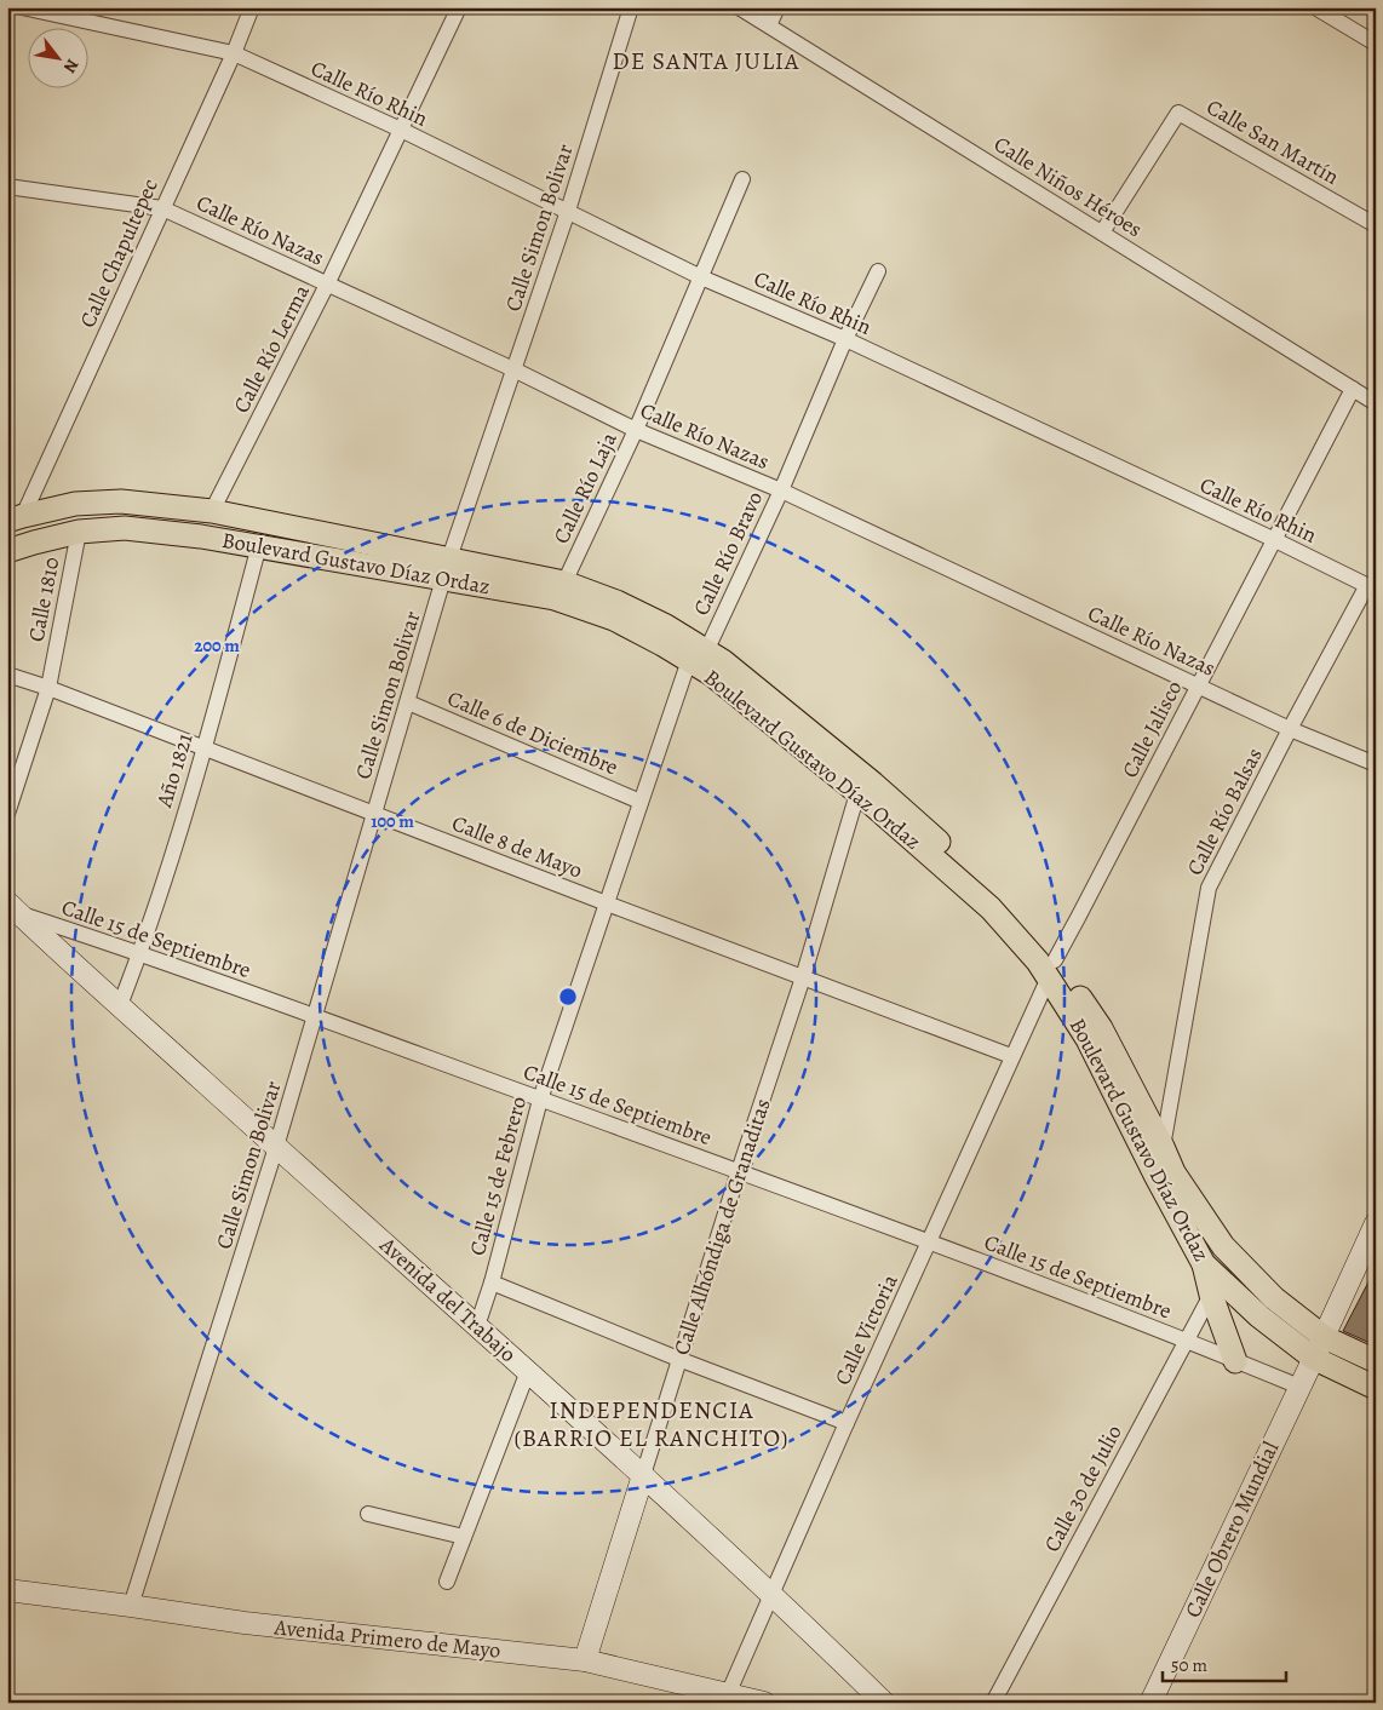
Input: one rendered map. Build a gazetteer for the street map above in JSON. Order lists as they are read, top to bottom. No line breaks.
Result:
{"streets":{"main road":["Boulevard Gustavo Díaz Ordaz"],"street":["Calle Río Rhin","Calle San Martín","Calle Niños Héroes","Calle Simon Bolivar","Calle Río Nazas","Calle Chapultepec","Calle Río Lerma","Calle Río Laja","Calle Río Bravo","Calle 1810","Calle Jalisco","Calle 6 de Diciembre","Año 1821","Calle Río Balsas","Calle 8 de Mayo","Calle 15 de Septiembre","Calle 15 de Febrero","Calle Alhóndiga de Granaditas","Avenida del Trabajo","Calle Victoria","Calle 30 de Julio","Calle Obrero Mundial","Avenida Primero de Mayo"]},"crossings":[["Calle Río Rhin","Calle Simon Bolivar"],["Calle Río Rhin","Calle Chapultepec"],["Calle Río Rhin","Calle Río Lerma"],["Calle Río Rhin","Calle Río Laja"],["Calle Río Rhin","Calle Río Bravo"],["Calle Río Rhin","Calle Jalisco"],["Calle Río Rhin","Calle Río Balsas"],["Calle San Martín","Calle Niños Héroes"],["Calle Niños Héroes","Calle Jalisco"],["Calle Simon Bolivar","Calle Río Nazas"],["Calle Simon Bolivar","Boulevard Gustavo Díaz Ordaz"],["Calle Simon Bolivar","Calle 6 de Diciembre"],["Calle Simon Bolivar","Calle 8 de Mayo"],["Calle Simon Bolivar","Calle 15 de Septiembre"],["Calle Simon Bolivar","Avenida del Trabajo"],["Calle Simon Bolivar","Avenida Primero de Mayo"],["Calle Río Nazas","Calle Chapultepec"],["Calle Río Nazas","Calle Río Lerma"],["Calle Río Nazas","Calle Río Laja"],["Calle Río Nazas","Calle Río Bravo"],["Calle Río Nazas","Calle Jalisco"],["Calle Río Nazas","Calle Río Balsas"],["Calle Chapultepec","Boulevard Gustavo Díaz Ordaz"],["Calle Río Lerma","Boulevard Gustavo Díaz Ordaz"],["Calle Río Laja","Boulevard Gustavo Díaz Ordaz"],["Calle Río Bravo","Boulevard Gustavo Díaz Ordaz"],["Calle Río Bravo","Calle 15 de Febrero"],["Boulevard Gustavo Díaz Ordaz","Calle 1810"],["Boulevard Gustavo Díaz Ordaz","Calle Jalisco"],["Boulevard Gustavo Díaz Ordaz","Año 1821"],["Boulevard Gustavo Díaz Ordaz","Calle Río Balsas"],["Boulevard Gustavo Díaz Ordaz","Calle 15 de Febrero"],["Boulevard Gustavo Díaz Ordaz","Calle Alhóndiga de Granaditas"],["Boulevard Gustavo Díaz Ordaz","Calle Victoria"],["Boulevard Gustavo Díaz Ordaz","Calle Obrero Mundial"],["Calle 1810","Calle 8 de Mayo"],["Calle Jalisco","Calle Victoria"],["Calle 6 de Diciembre","Calle 15 de Febrero"],["Año 1821","Calle 8 de Mayo"],["Año 1821","Calle 15 de Septiembre"],["Año 1821","Avenida del Trabajo"],["Calle 8 de Mayo","Calle 15 de Febrero"],["Calle 8 de Mayo","Calle Alhóndiga de Granaditas"],["Calle 8 de Mayo","Calle Victoria"],["Calle 15 de Septiembre","Calle 15 de Febrero"],["Calle 15 de Septiembre","Calle Alhóndiga de Granaditas"],["Calle 15 de Septiembre","Avenida del Trabajo"],["Calle 15 de Septiembre","Calle Victoria"],["Calle 15 de Septiembre","Calle 30 de Julio"],["Calle 15 de Septiembre","Calle Obrero Mundial"],["Calle 15 de Febrero","Avenida del Trabajo"],["Calle Alhóndiga de Granaditas","Avenida del Trabajo"],["Calle Alhóndiga de Granaditas","Avenida Primero de Mayo"],["Avenida del Trabajo","Calle Victoria"],["Calle Victoria","Avenida Primero de Mayo"]],"districts":["DE SANTA JULIA","INDEPENDENCIA (BARRIO EL RANCHITO)"],"scale_bar":"50 m","north":"bottom right","rings":["200 m","100 m"]}
